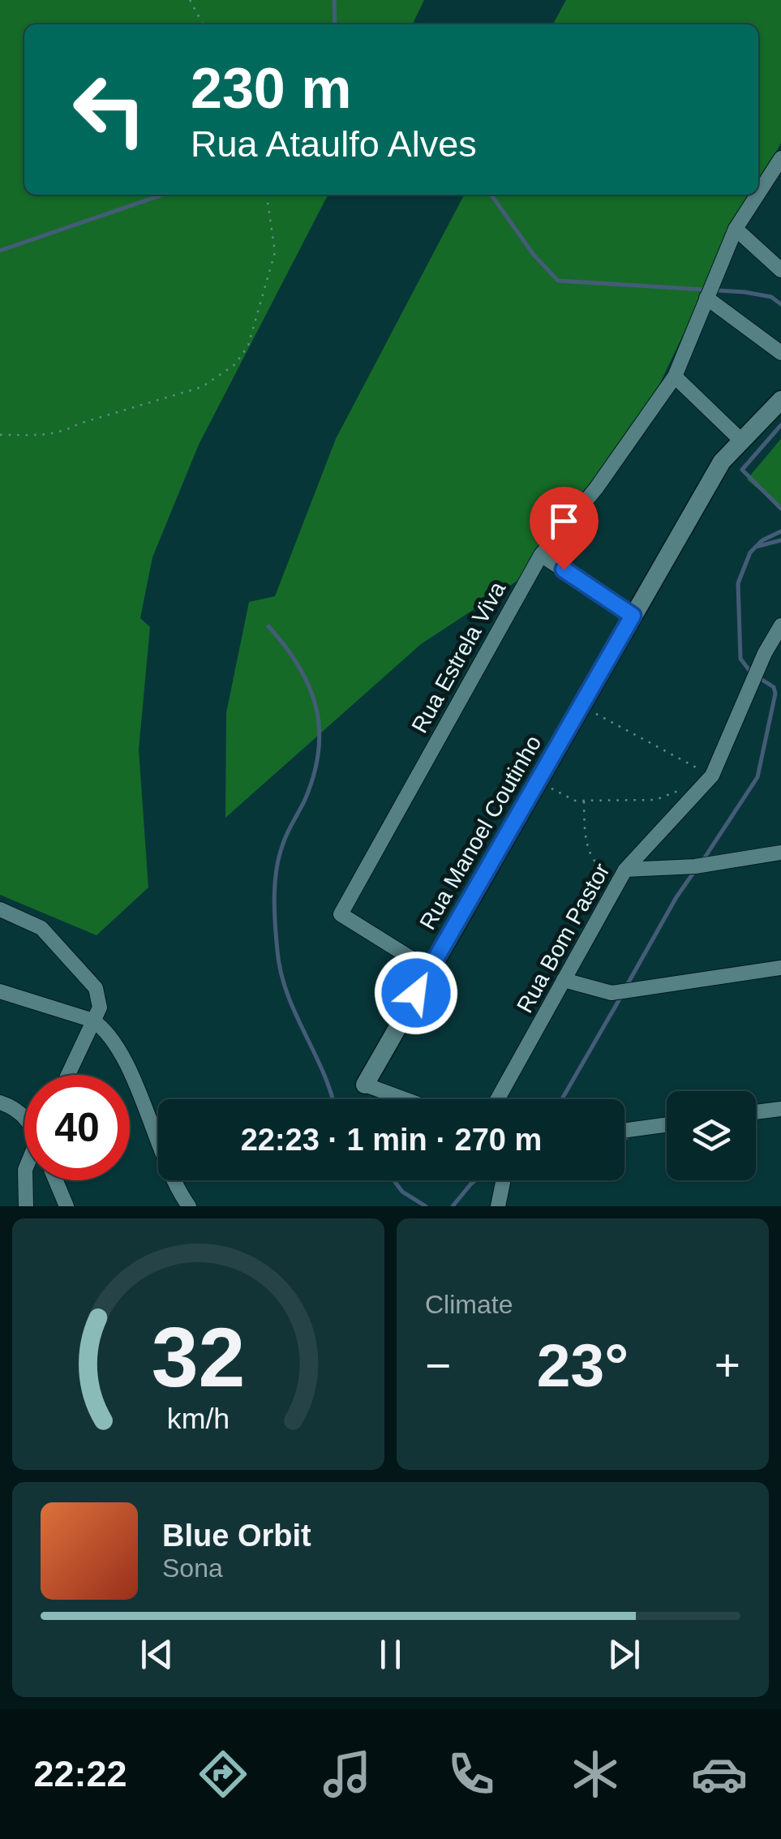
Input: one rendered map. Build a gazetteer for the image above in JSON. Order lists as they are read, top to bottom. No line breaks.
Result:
{"streets":{"street":["Rua Estrela Viva","Rua Manoel Coutinho","Rua Bom Pastor"]},"crossings":[["Rua Estrela Viva","Rua Manoel Coutinho"]],"page":{"turn":["230 m","Rua Ataulfo Alves"],"limit":"40","trip":"22:23 · 1 min · 270 m","tile":"Climate","heat":["−","23°","+"],"song":["Blue Orbit","Sona"],"tabs":"22:22","gauge":["32","km/h"]}}
